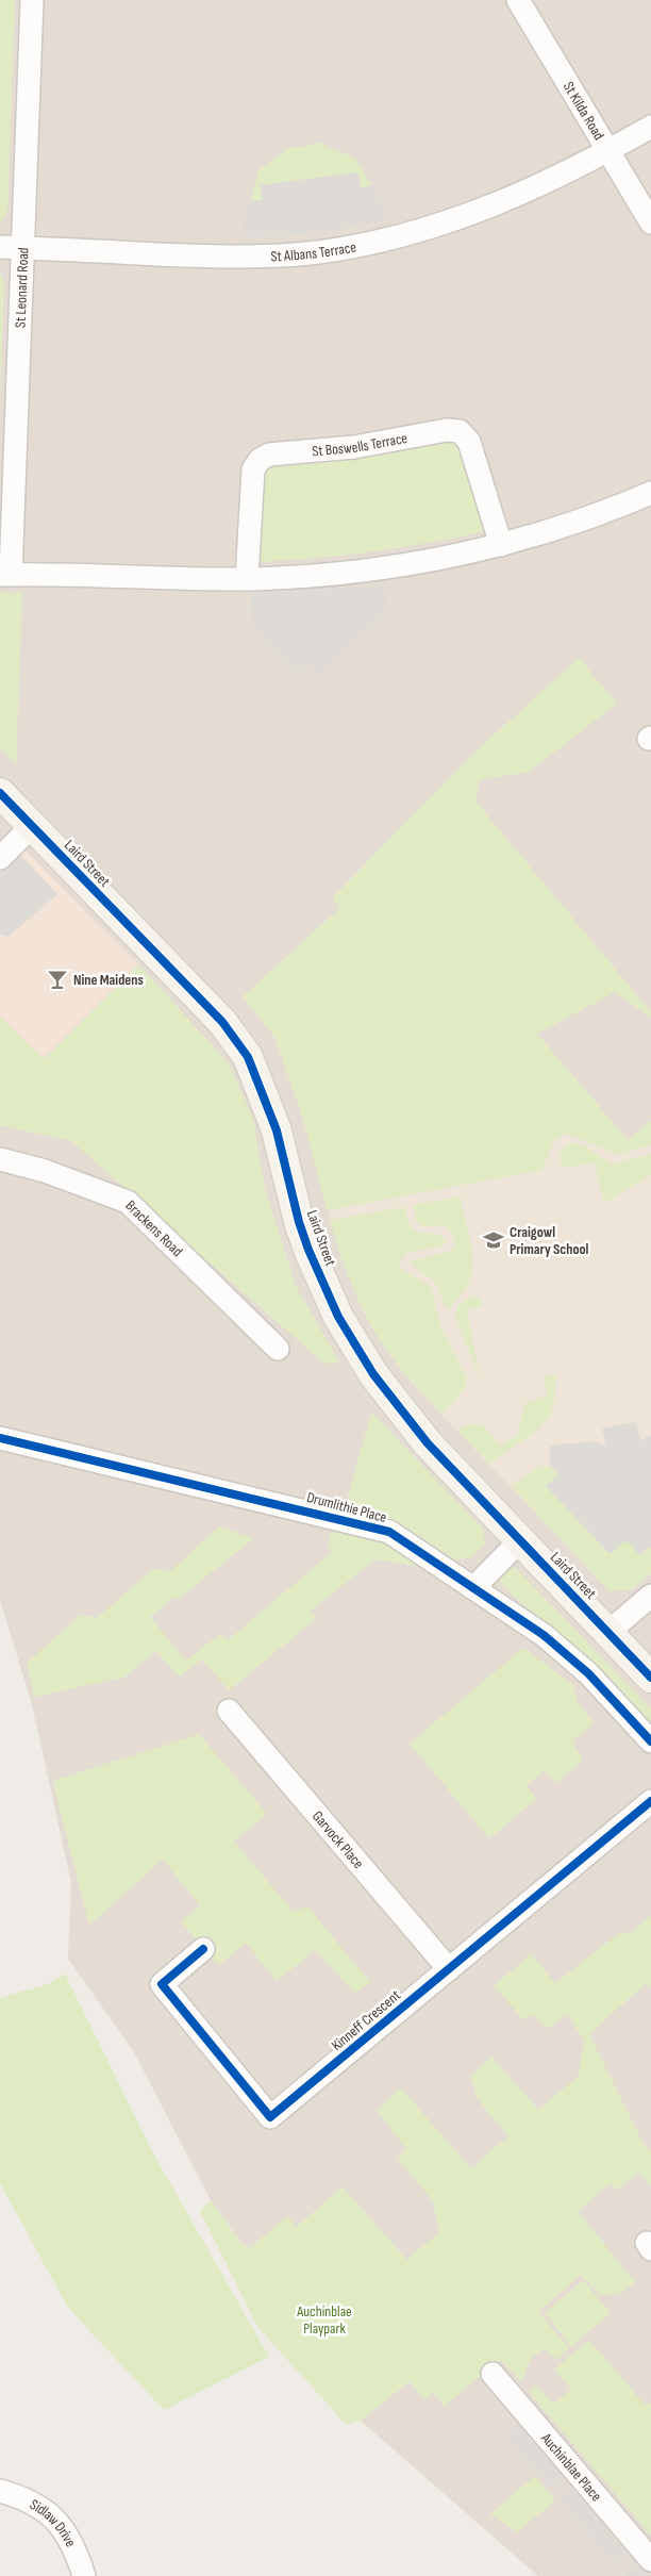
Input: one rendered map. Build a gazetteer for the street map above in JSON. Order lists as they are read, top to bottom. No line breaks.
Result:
{"streets":{"street":["St Kilda Road","St Albans Terrace","St Leonard Road","St Boswells Terrace","Laird Street","Brackens Road","Drumlithie Place","Garvock Place","Kinneff Crescent","Auchinblae Place","Sidlaw Drive"]},"crossings":[["St Kilda Road","St Albans Terrace"],["St Albans Terrace","St Leonard Road"],["Garvock Place","Kinneff Crescent"]],"parks":["Auchinblae Playpark"],"places":{"bar":["Nine Maidens"],"school or university":["Craigowl Primary School"]}}
